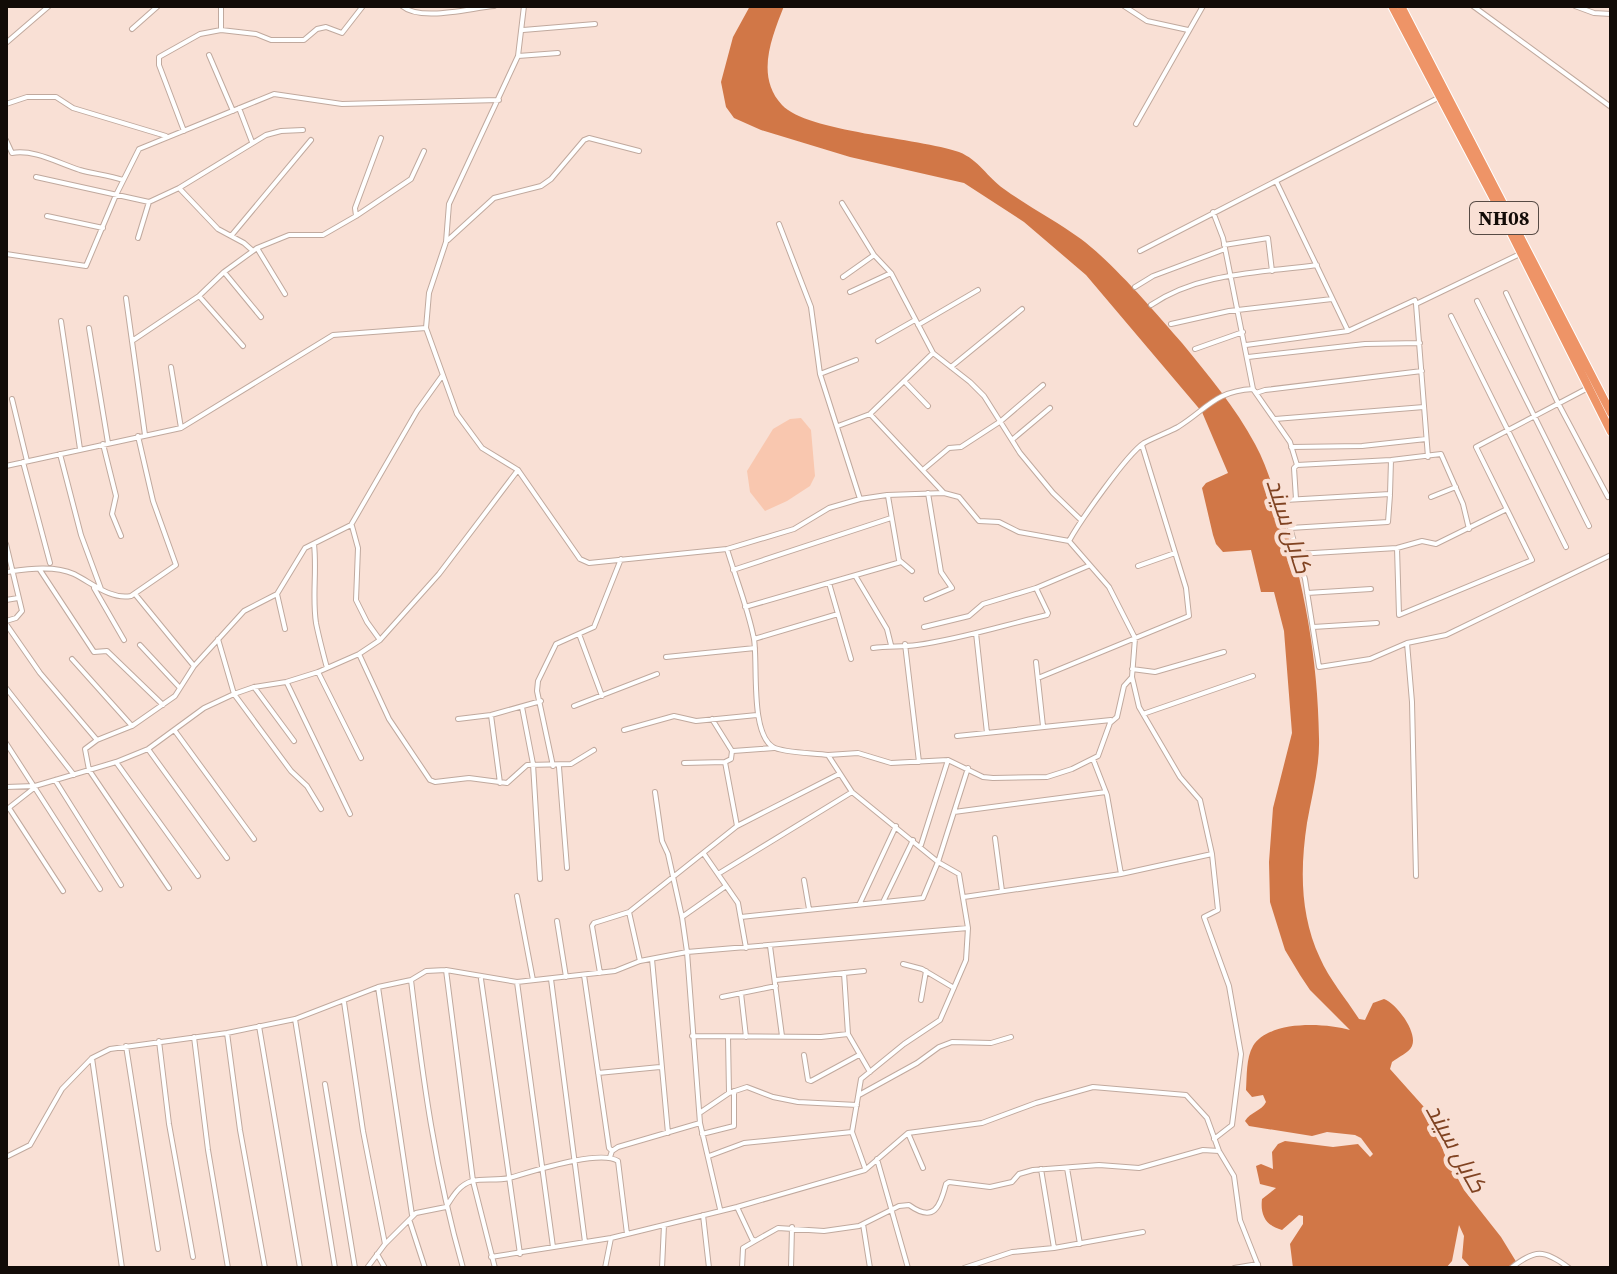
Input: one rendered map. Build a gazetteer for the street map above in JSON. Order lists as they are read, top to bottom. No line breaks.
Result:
{"streets":{"highway":["NH08"]},"water":["کابل سيند"]}
